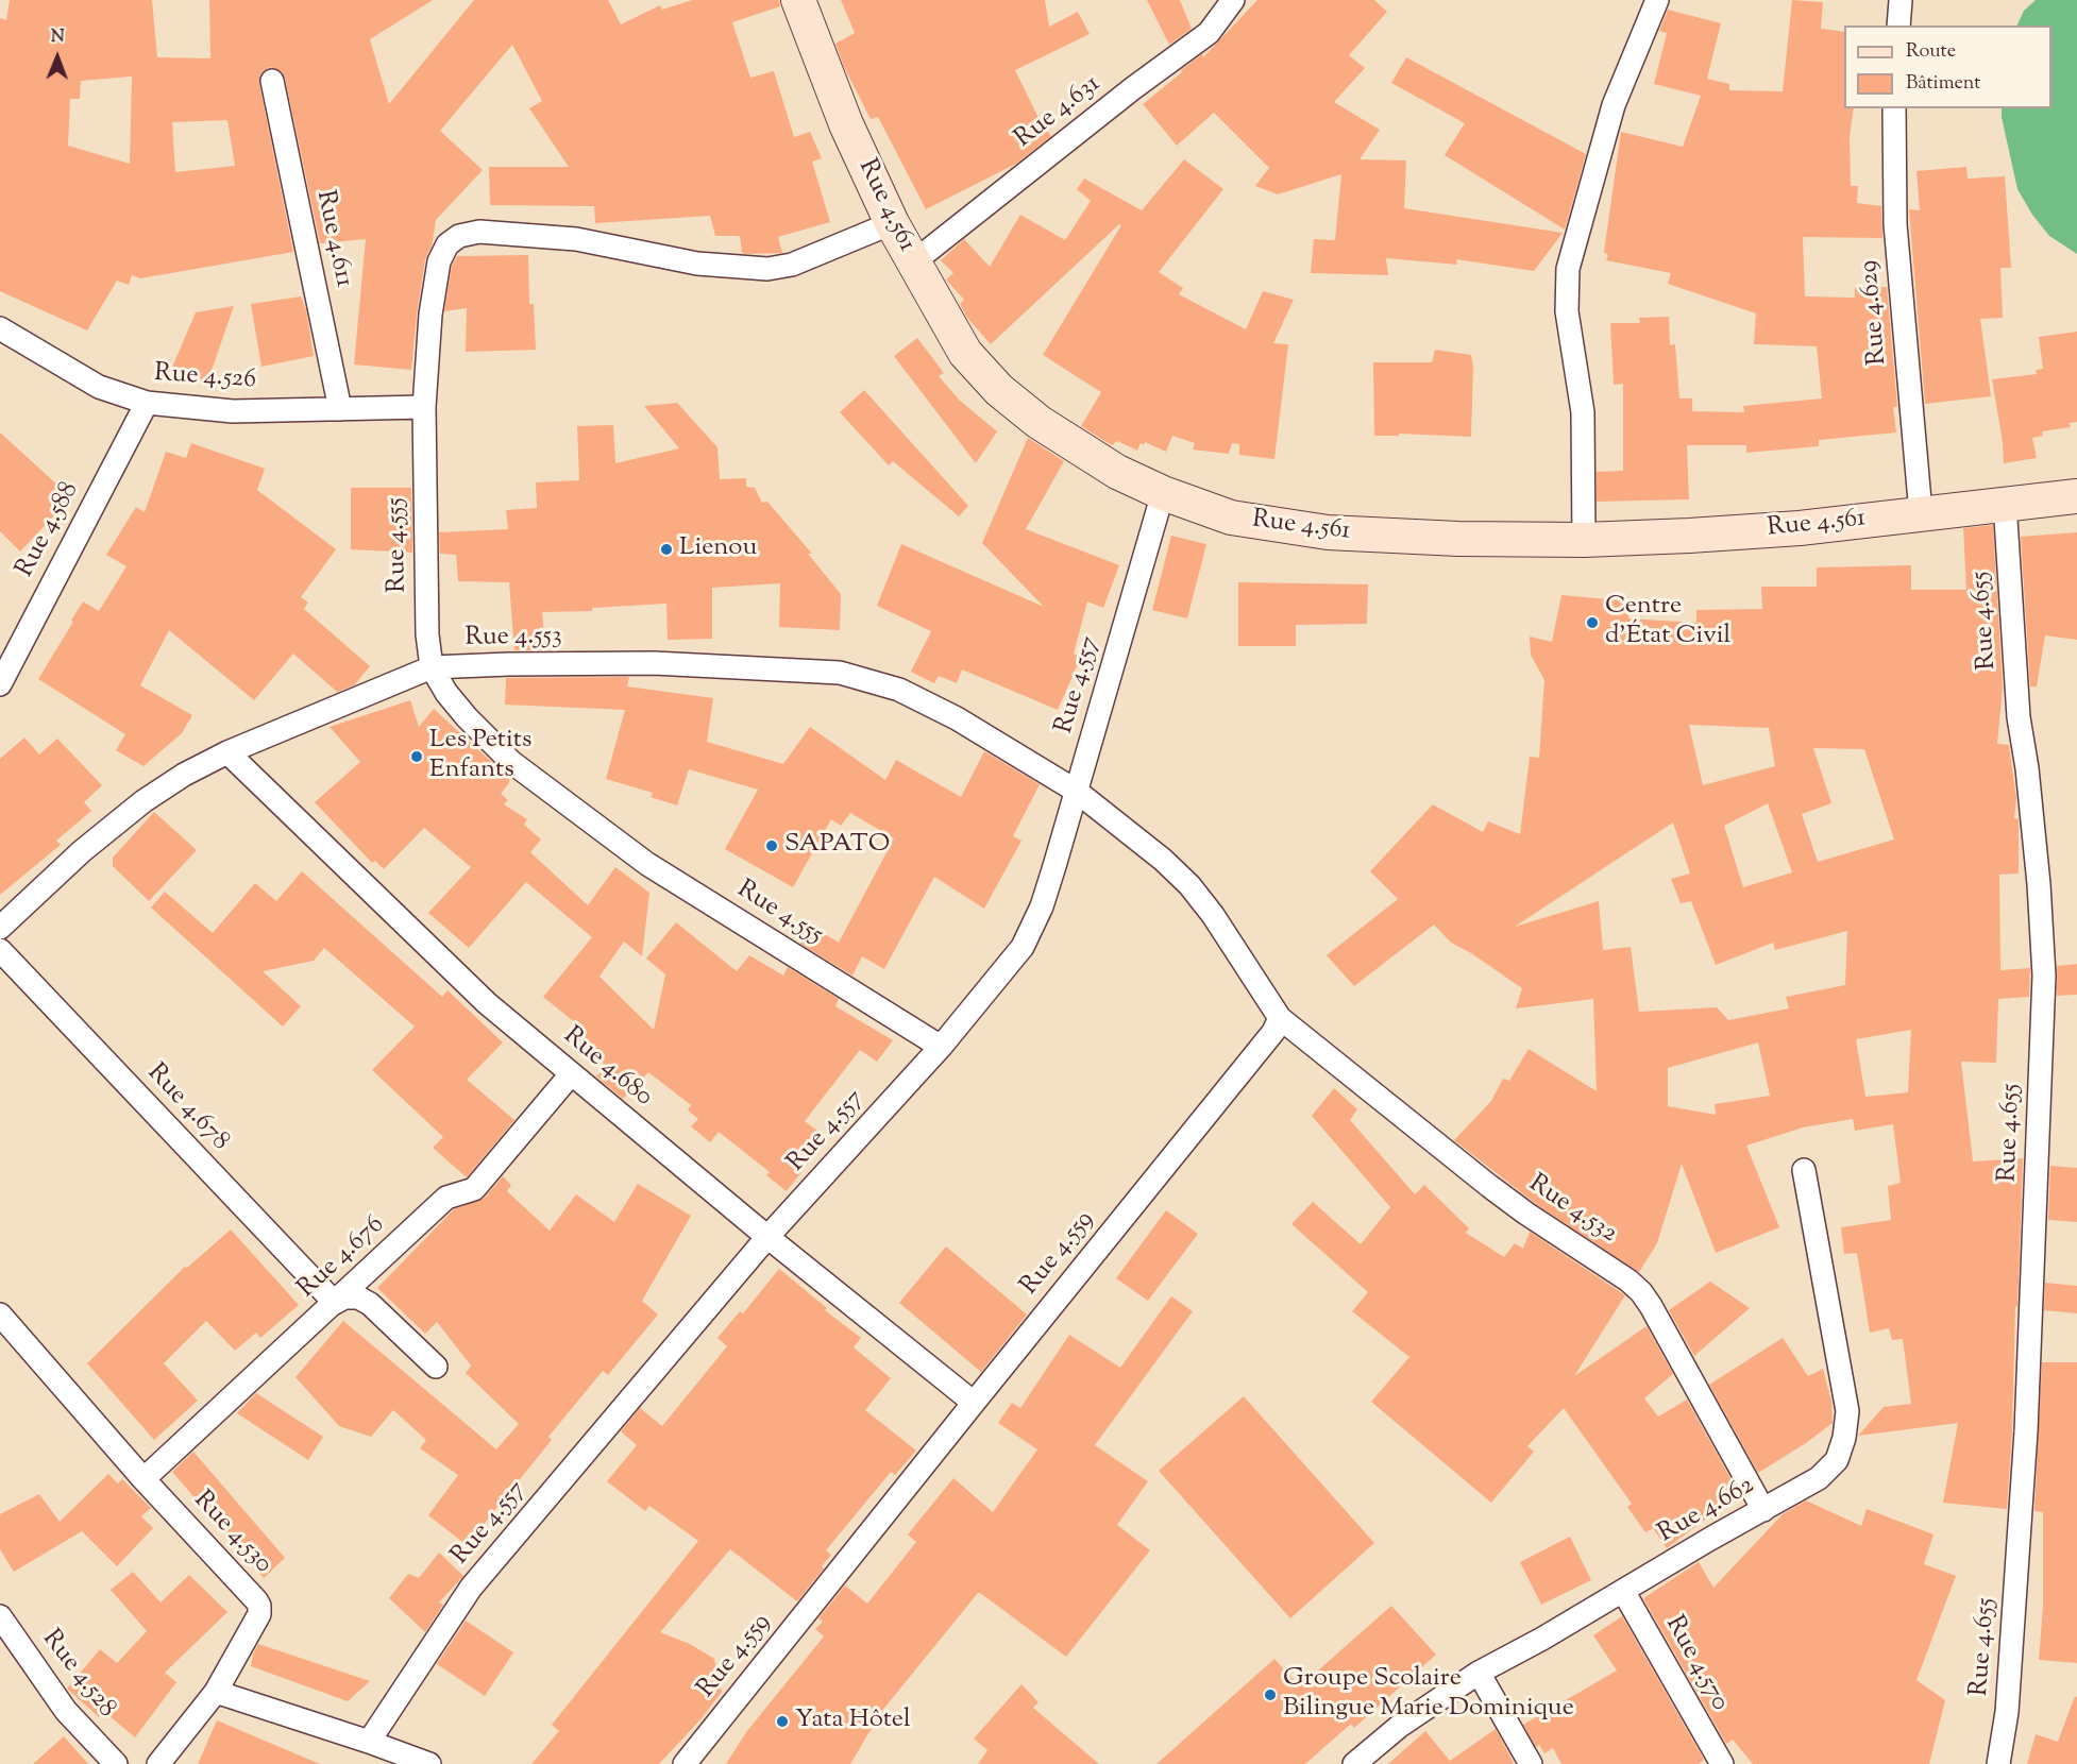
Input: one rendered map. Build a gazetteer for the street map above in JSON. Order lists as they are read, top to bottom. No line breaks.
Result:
{"streets":{"main road":["Rue 4.561"],"street":["Rue 4.631","Rue 4.611","Rue 4.629","Rue 4.526","Rue 4.588","Rue 4.555","Rue 4.655","Rue 4.553","Rue 4.557","Rue 4.680","Rue 4.678","Rue 4.532","Rue 4.559","Rue 4.676","Rue 4.662","Rue 4.530","Rue 4.570","Rue 4.528"]},"crossings":[["Rue 4.631","Rue 4.561"],["Rue 4.561","Rue 4.629"],["Rue 4.561","Rue 4.555"],["Rue 4.561","Rue 4.655"],["Rue 4.561","Rue 4.557"],["Rue 4.611","Rue 4.526"],["Rue 4.526","Rue 4.588"],["Rue 4.526","Rue 4.555"],["Rue 4.555","Rue 4.553"],["Rue 4.555","Rue 4.557"],["Rue 4.553","Rue 4.557"],["Rue 4.553","Rue 4.680"],["Rue 4.557","Rue 4.680"],["Rue 4.680","Rue 4.559"],["Rue 4.680","Rue 4.676"],["Rue 4.678","Rue 4.676"],["Rue 4.532","Rue 4.559"],["Rue 4.532","Rue 4.662"],["Rue 4.676","Rue 4.530"],["Rue 4.662","Rue 4.570"]],"places":["Lienou","Centre d'État Civil","Les Petits Enfants","SAPATO","Groupe Scolaire Bilingue Marie Dominique","Yata Hôtel"],"legend":["Route","Bâtiment"],"north":"top"}
